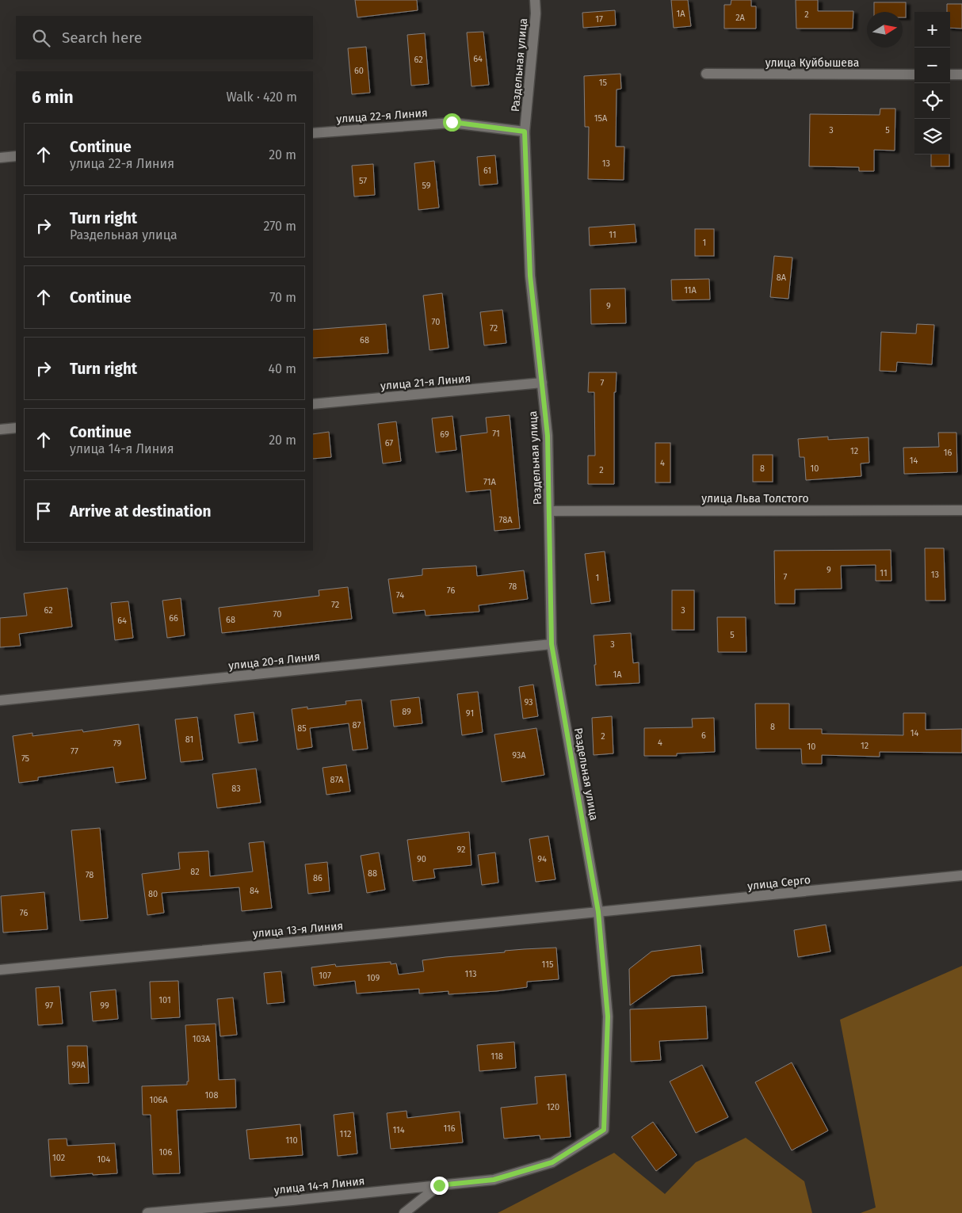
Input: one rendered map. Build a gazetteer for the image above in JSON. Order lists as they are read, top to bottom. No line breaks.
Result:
{"streets":{"street":["улица Куйбышева","Раздельная улица","улица 22-я Линия","улица 21-я Линия","улица Льва Толстого","улица 20-я Линия","улица Серго","улица 13-я Линия","улица 14-я Линия"]},"crossings":[["Раздельная улица","улица 22-я Линия"],["Раздельная улица","улица 21-я Линия"],["Раздельная улица","улица Льва Толстого"],["Раздельная улица","улица 20-я Линия"],["Раздельная улица","улица Серго"],["Раздельная улица","улица 13-я Линия"],["Раздельная улица","улица 14-я Линия"],["улица Серго","улица 13-я Линия"]],"house_numbers":["1А","2","2А","17","64","62","60","15","15А","3","5","13","61","57","59","11","1","8А","11А","9","70","72","68","7","71","69","67","12","16","14","4","8","10","2","71А","78А","9","11","13","7","1","78","76","74","72","62","3","70","66","68","64","5","3","1А","93","89","91","87","8","85","14","6","2","81","4","79","12","10","77","93А","75","87А","83","92","90","94","82","88","78","86","84","80","76","115","113","107","109","101","97","99","103А","118","99А","108","106А","120","116","114","112","110","106","102","104"],"north":"right","page":{"map_buttons":["+","−"],"search":"Search here","heading":["6 min","Walk · 420 m"],"list":[["Continue","улица 22-я Линия","20 m"],["Turn right","Раздельная улица","270 m"],["Continue","70 m"],["Turn right","40 m"],["Continue","улица 14-я Линия","20 m"],"Arrive at destination"]}}
